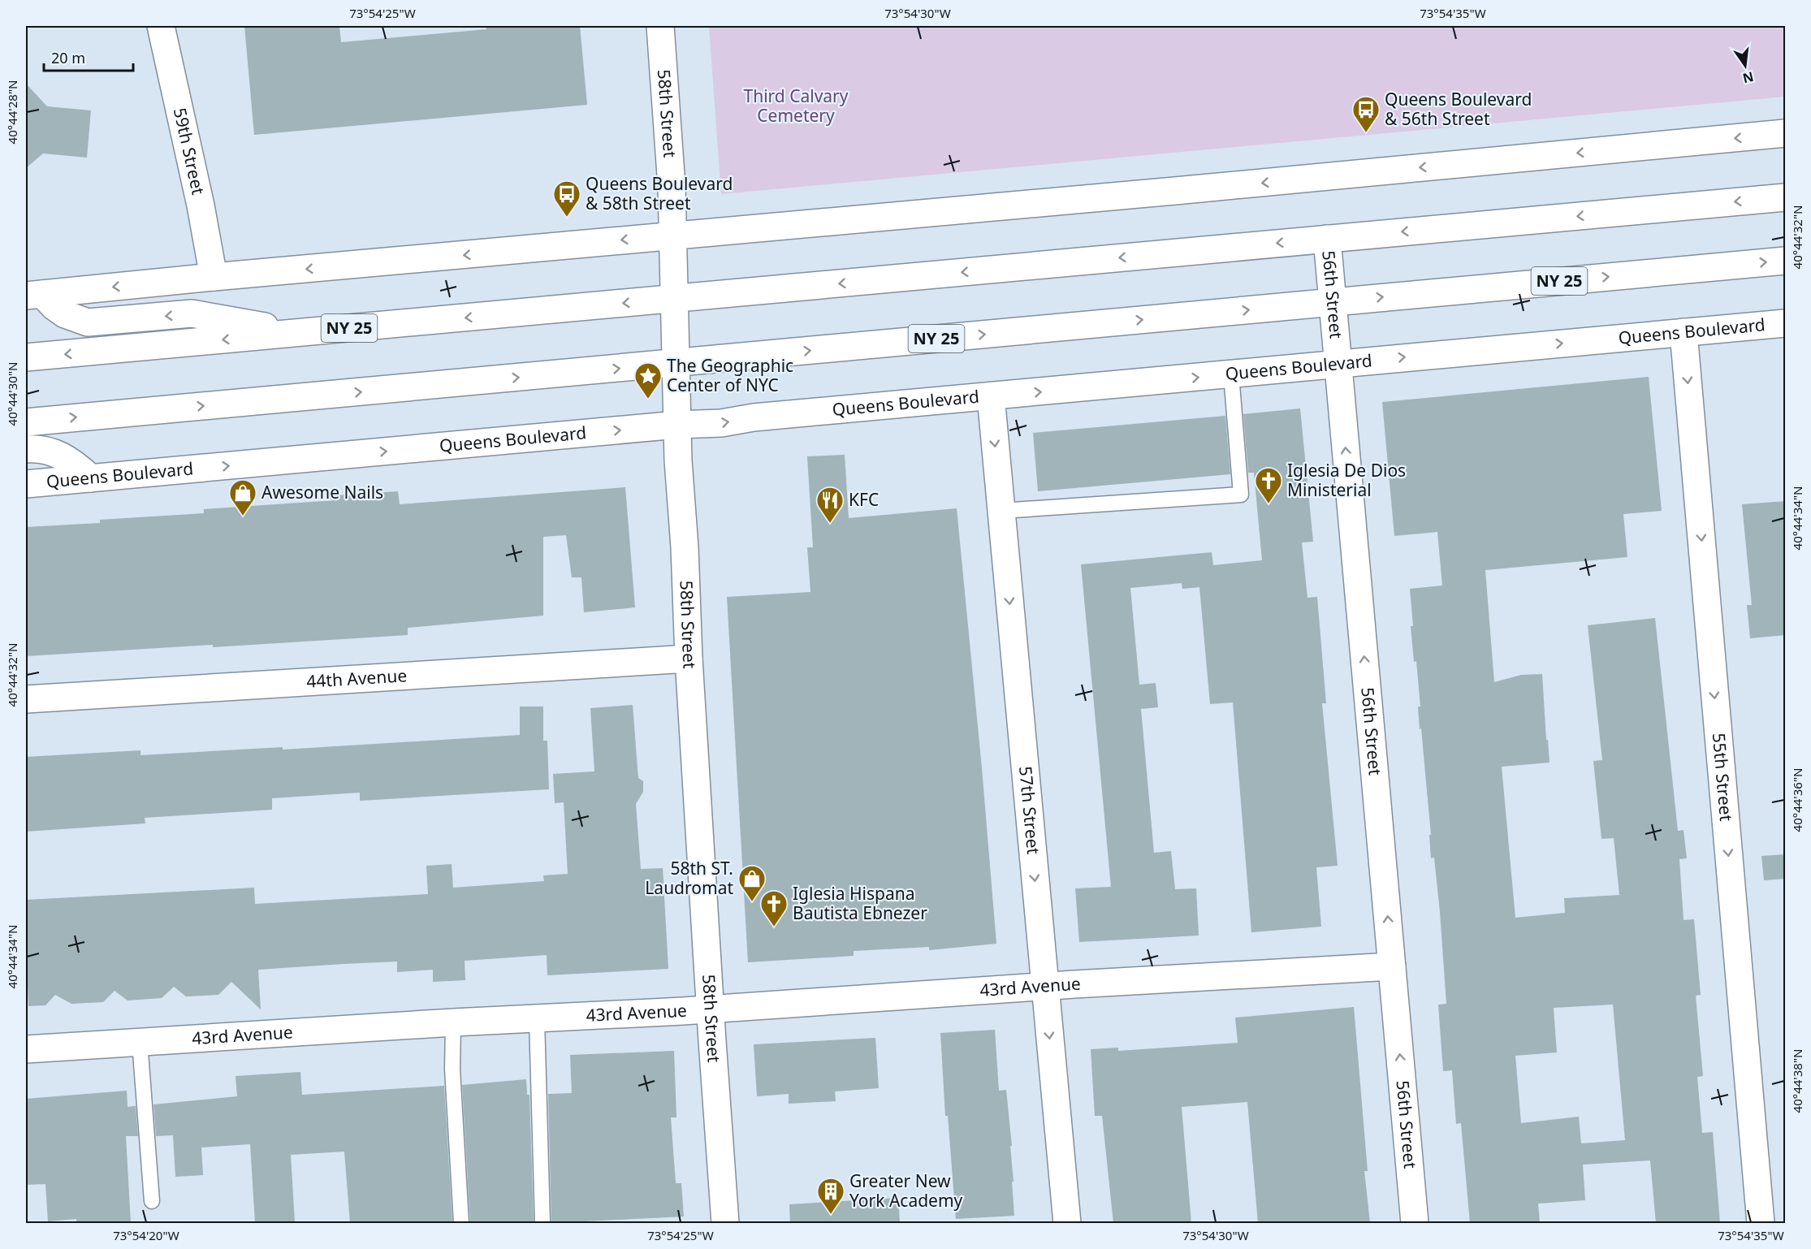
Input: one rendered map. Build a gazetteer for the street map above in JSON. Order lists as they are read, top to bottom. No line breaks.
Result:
{"streets":{"street":["58th Street","59th Street","NY 25","56th Street","Queens Boulevard","44th Avenue","55th Street","57th Street","43rd Avenue"]},"crossings":[["58th Street","NY 25"],["58th Street","Queens Boulevard"],["58th Street","44th Avenue"],["58th Street","43rd Avenue"],["NY 25","56th Street"],["56th Street","Queens Boulevard"],["56th Street","43rd Avenue"],["Queens Boulevard","55th Street"],["Queens Boulevard","57th Street"],["57th Street","43rd Avenue"]],"one_way":["56th Street","55th Street","57th Street"],"parks":["Third Calvary Cemetery"],"places":{"bus stop":["Queens Boulevard & 56th Street","Queens Boulevard & 58th Street"],"place":["The Geographic Center of NYC"],"church":["Iglesia De Dios Ministerial","Iglesia Hispana Bautista Ebnezer"],"shop":["Awesome Nails","58th ST. Laudromat"],"restaurant":["KFC"],"building":["Greater New York Academy"]},"scale_bar":"20 m","north":"bottom","coordinates":["73°54'25\"W","73°54'30\"W","73°54'35\"W","40°44'28\"N","40°44'32\"N","40°44'30\"N","40°44'34\"N","40°44'36\"N","40°44'38\"N","73°54'20\"W"]}
